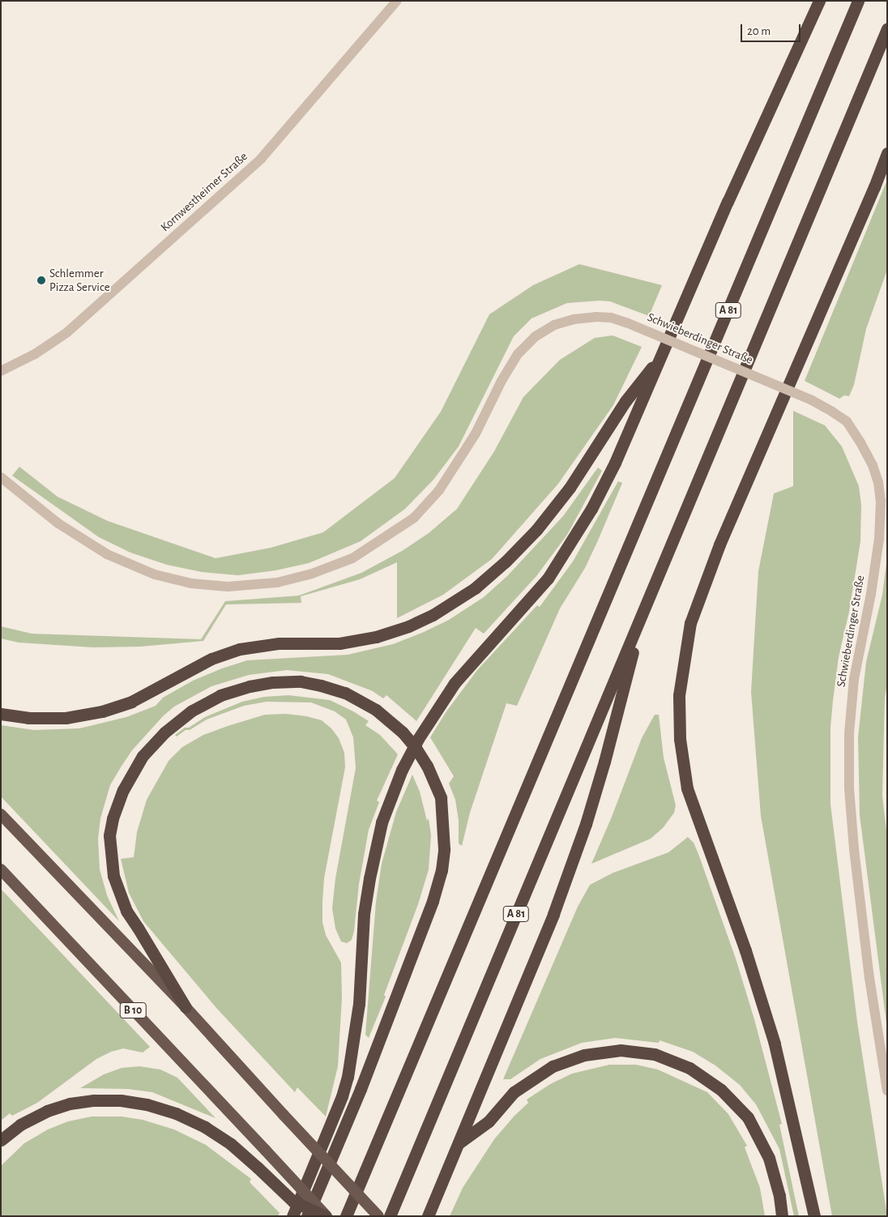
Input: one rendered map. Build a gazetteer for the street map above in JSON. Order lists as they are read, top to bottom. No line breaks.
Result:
{"streets":{"highway":["A 81","B 10"],"street":["Kornwestheimer Straße","Schwieberdinger Straße"]},"places":["Schlemmer Pizza Service"],"scale_bar":"20 m"}
